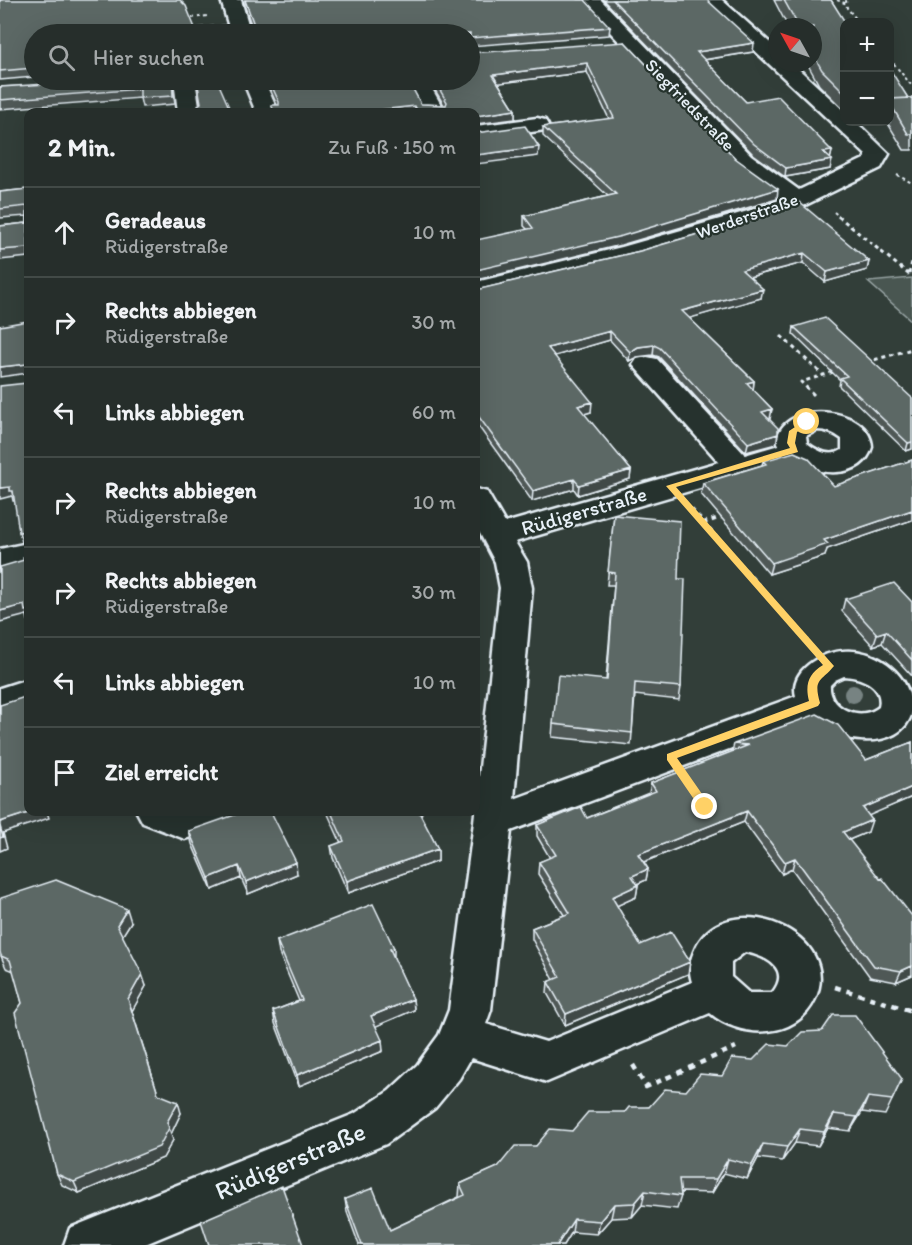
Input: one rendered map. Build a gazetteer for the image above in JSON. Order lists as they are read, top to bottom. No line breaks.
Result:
{"streets":{"street":["Siegfriedstraße","Werderstraße","Rüdigerstraße"]},"crossings":[["Siegfriedstraße","Werderstraße"]],"north":"top left","page":{"map_buttons":["+","−"],"search":"Hier suchen","heading":["2 Min.","Zu Fuß · 150 m"],"list":[["Geradeaus","Rüdigerstraße","10 m"],["Rechts abbiegen","Rüdigerstraße","30 m"],["Links abbiegen","60 m"],["Rechts abbiegen","Rüdigerstraße","10 m"],["Rechts abbiegen","Rüdigerstraße","30 m"],["Links abbiegen","10 m"],"Ziel erreicht"]}}
